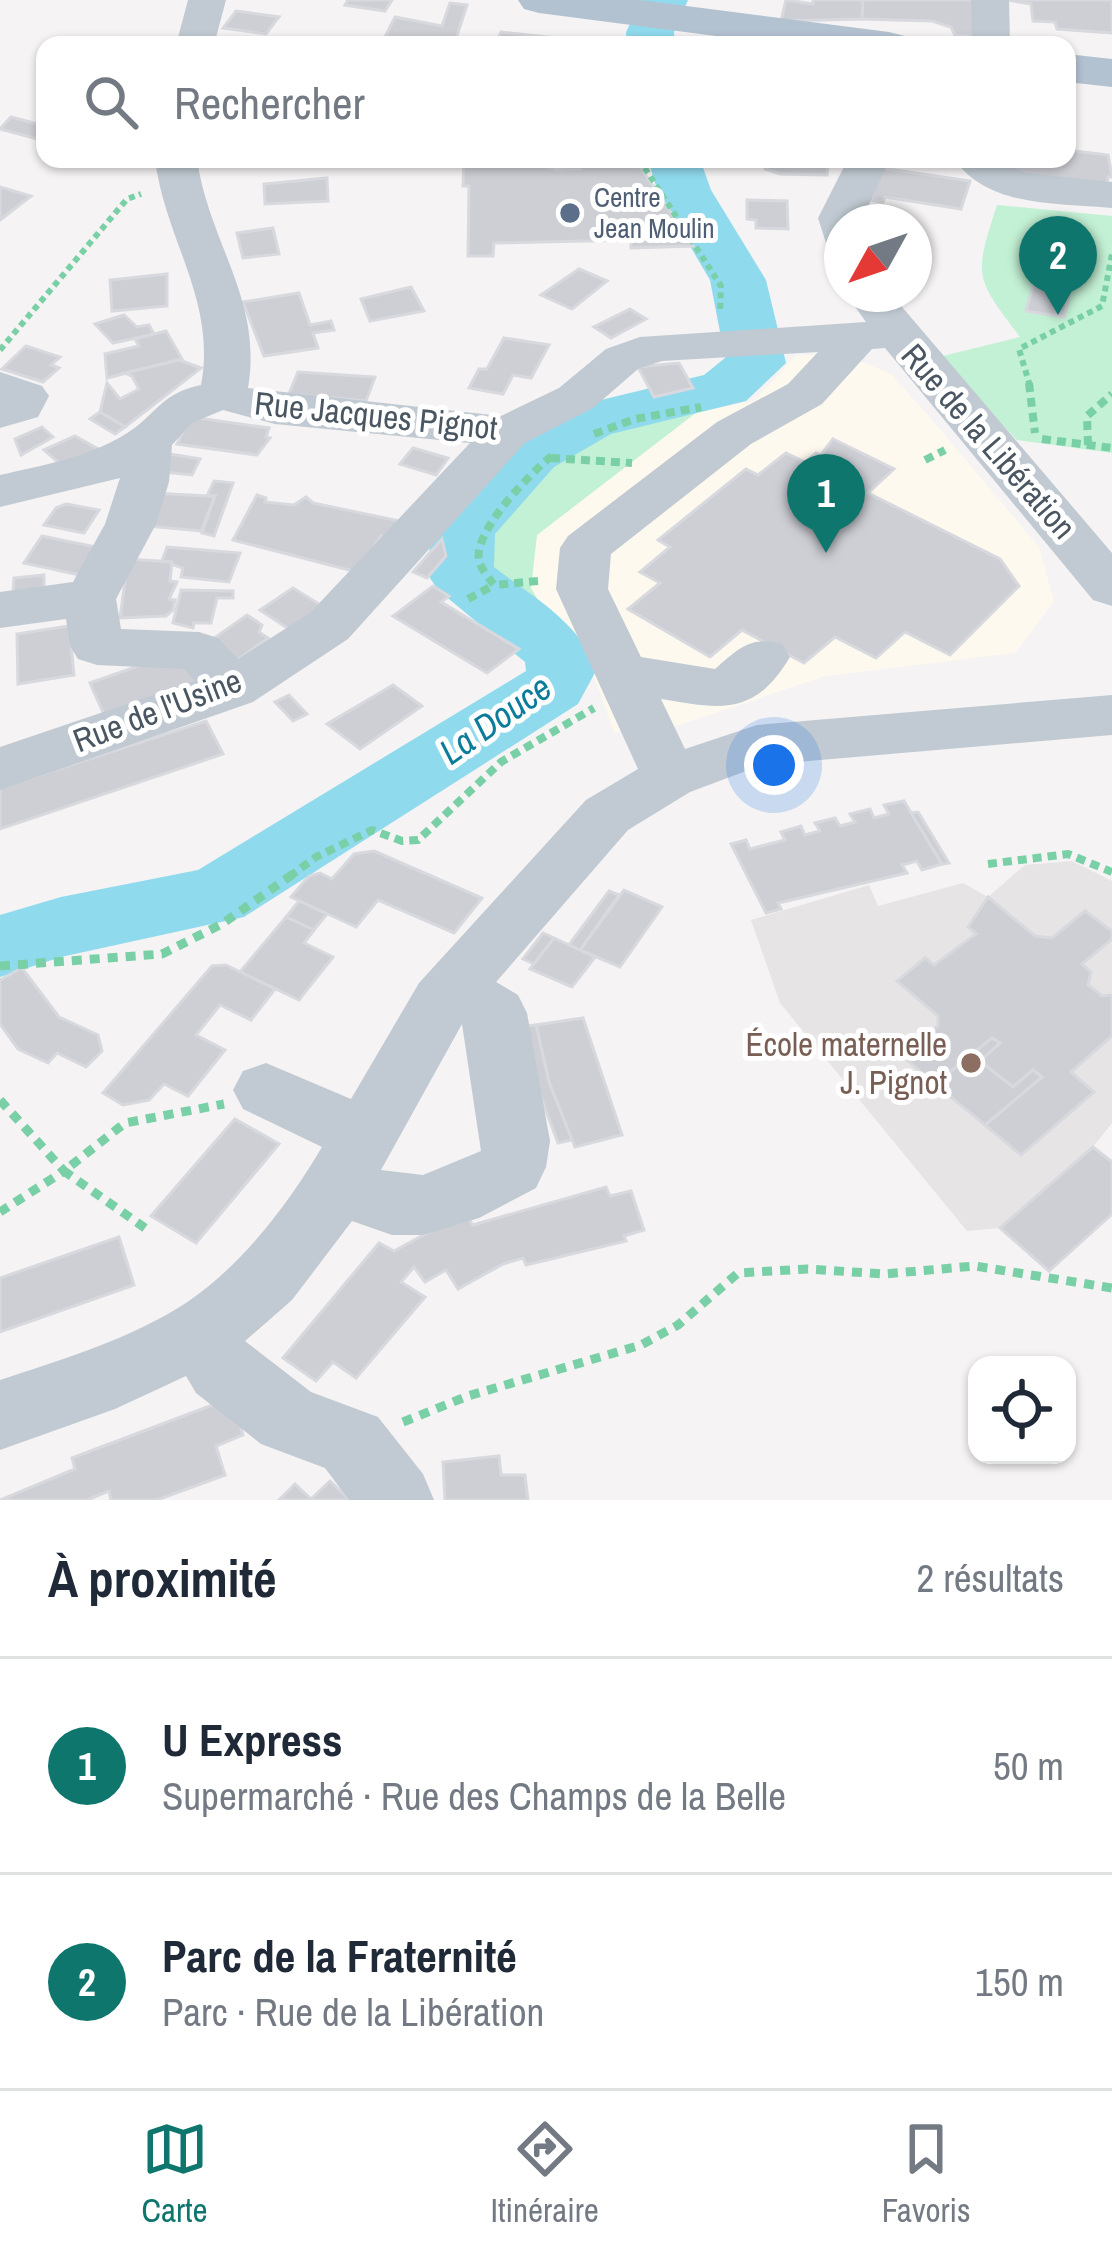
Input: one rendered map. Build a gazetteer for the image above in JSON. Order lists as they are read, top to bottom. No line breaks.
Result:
{"streets":{"street":["Rue Jacques Pignot","Rue de la Libération","Rue de l'Usine"]},"crossings":[["Rue Jacques Pignot","Rue de la Libération"],["Rue Jacques Pignot","Rue de l'Usine"]],"water":["La Douce"],"places":["Centre Jean Moulin","École maternelle J. Pignot"],"north":"bottom left","page":{"search":"Rechercher","pins":["2","1"],"heading":["À proximité","2 résultats"],"list":[{"mark":"1","name":"U Express","note":"Supermarché · Rue des Champs de la Belle","value":"50 m"},{"mark":"2","name":"Parc de la Fraternité","note":"Parc · Rue de la Libération","value":"150 m"}],"nav":["Carte","Itinéraire","Favoris"]}}
